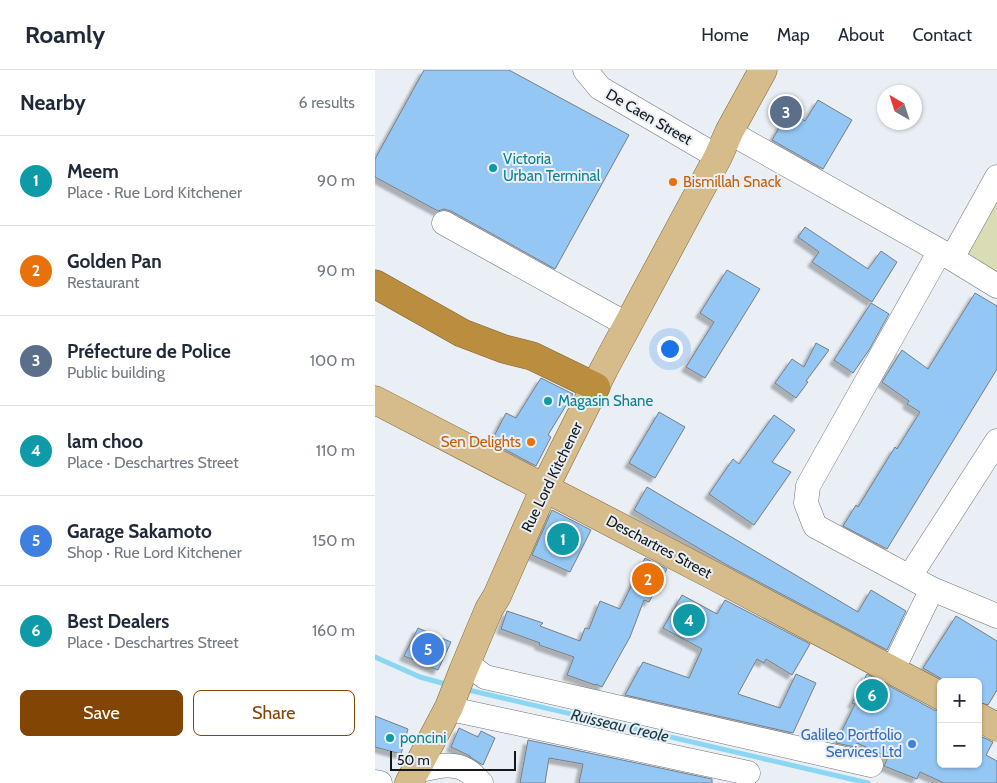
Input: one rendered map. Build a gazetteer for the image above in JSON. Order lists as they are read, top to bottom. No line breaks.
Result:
{"streets":{"main road":["Rue Lord Kitchener","Deschartres Street"],"street":["De Caen Street"]},"crossings":[["De Caen Street","Rue Lord Kitchener"],["Rue Lord Kitchener","Deschartres Street"]],"water":["Ruisseau Creole"],"places":["Victoria Urban Terminal","Bismillah Snack","Magasin Shane","Sen Delights","poncini","Galileo Portfolio Services Ltd"],"scale_bar":"50 m","north":"top left","page":{"header":"Roamly","nav":["Home","Map","About","Contact"],"heading":["Nearby","6 results"],"pins":["3","1","2","4","5","6"],"list":[{"mark":"1","name":"Meem","note":"Place · Rue Lord Kitchener","value":"90 m"},{"mark":"2","name":"Golden Pan","note":"Restaurant","value":"90 m"},{"mark":"3","name":"Préfecture de Police","note":"Public building","value":"100 m"},{"mark":"4","name":"lam choo","note":"Place · Deschartres Street","value":"110 m"},{"mark":"5","name":"Garage Sakamoto","note":"Shop · Rue Lord Kitchener","value":"150 m"},{"mark":"6","name":"Best Dealers","note":"Place · Deschartres Street","value":"160 m"}],"buttons":["Save","Share"],"map_buttons":["+","−"],"scale":"50 m"}}
